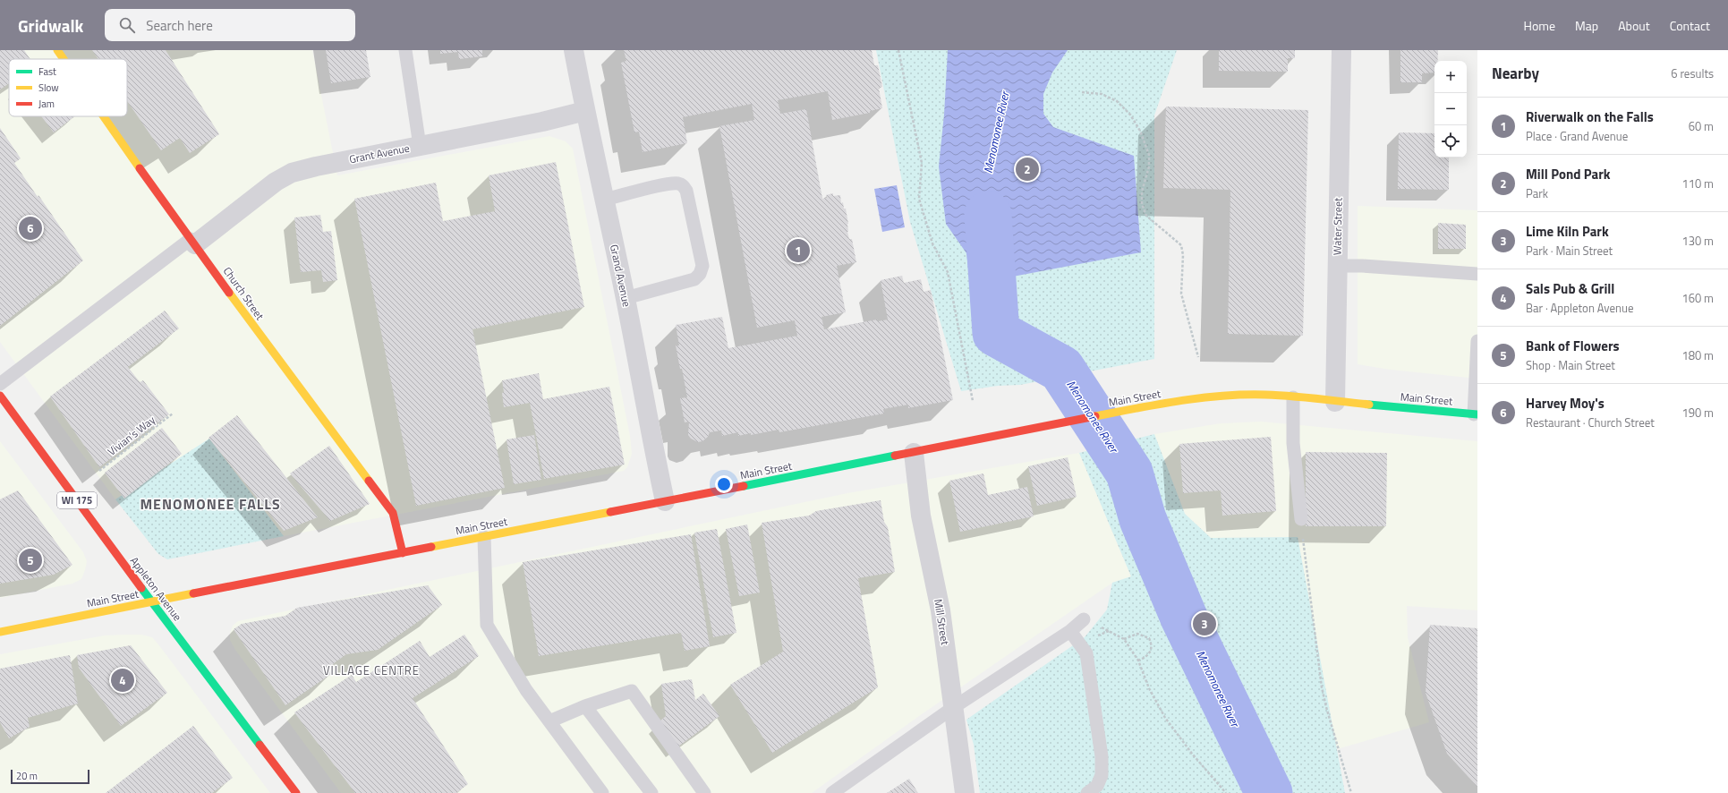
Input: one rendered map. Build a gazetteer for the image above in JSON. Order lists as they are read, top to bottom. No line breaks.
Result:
{"streets":{"main road":["Church Street","Main Street","WI 175","Appleton Avenue"],"street":["Grant Avenue","Water Street","Grand Avenue","Mill Street"],"path":["Vivian’s Way"]},"crossings":[["Grant Avenue","Grand Avenue"],["Grant Avenue","Church Street"],["Water Street","Main Street"],["Grand Avenue","Main Street"],["Church Street","Main Street"],["Main Street","Appleton Avenue"],["Main Street","Mill Street"]],"districts":["MENOMONEE FALLS","VILLAGE CENTRE"],"water":["Menomonee River"],"legend":["Fast","Slow","Jam"],"scale_bar":"20 m","page":{"header":"Gridwalk","search":"Search here","nav":["Home","Map","About","Contact"],"heading":["Nearby","6 results"],"map_buttons":["+","−"],"list":[{"mark":"1","name":"Riverwalk on the Falls","note":"Place · Grand Avenue","value":"60 m"},{"mark":"2","name":"Mill Pond Park","note":"Park","value":"110 m"},{"mark":"3","name":"Lime Kiln Park","note":"Park · Main Street","value":"130 m"},{"mark":"4","name":"Sals Pub & Grill","note":"Bar · Appleton Avenue","value":"160 m"},{"mark":"5","name":"Bank of Flowers","note":"Shop · Main Street","value":"180 m"},{"mark":"6","name":"Harvey Moy's","note":"Restaurant · Church Street","value":"190 m"}],"pins":["2","6","1","5","3","4"],"scale":"20 m"}}
